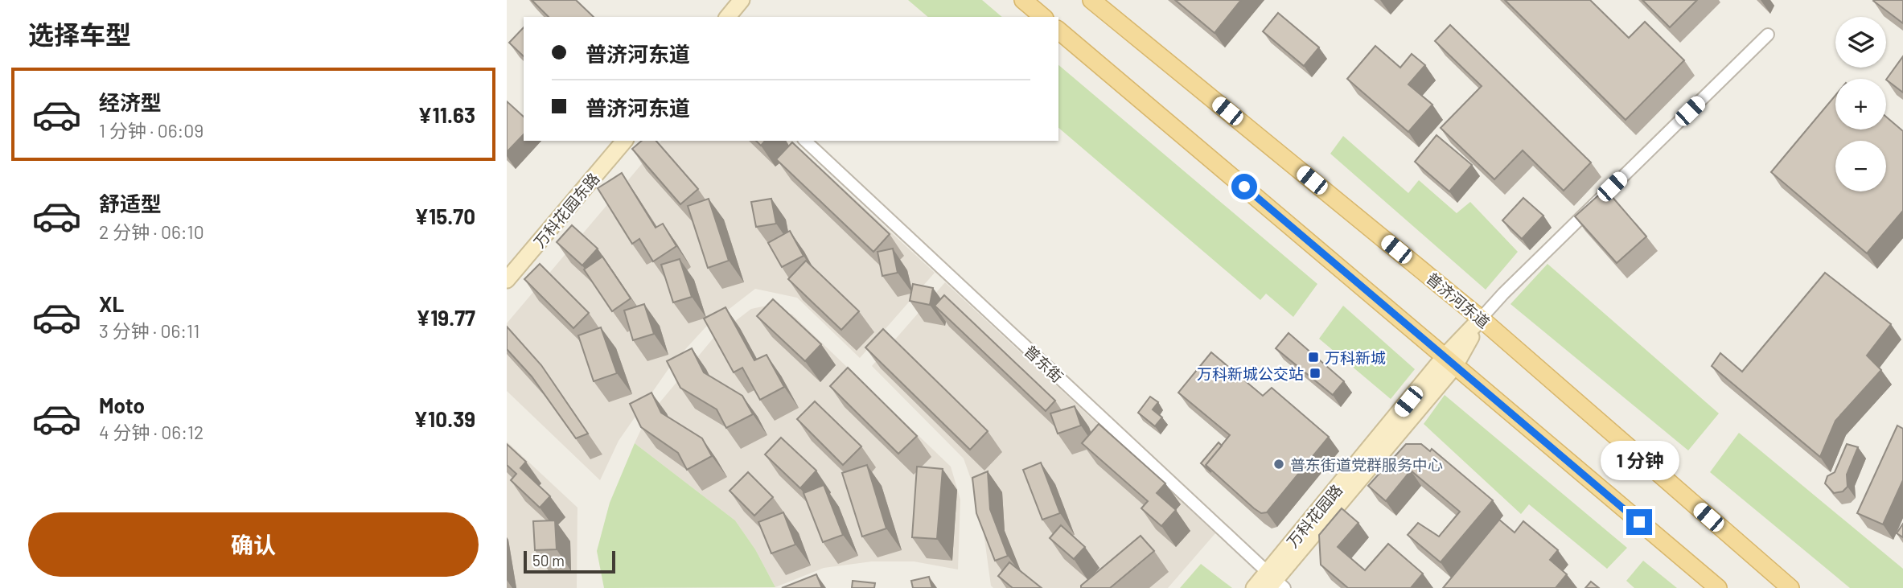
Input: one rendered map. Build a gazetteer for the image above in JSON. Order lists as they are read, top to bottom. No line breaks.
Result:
{"streets":{"main road":["普济河东道"],"street":["万科花园东路","普东街","万科花园路"]},"crossings":[["普济河东道","万科花园路"],["普东街","万科花园路"]],"places":{"transit":["万科新城","万科新城公交站"],"other":["普东街道党群服务中心"]},"scale_bar":"50 m","page":{"heading":"选择车型","map_buttons":["+","−"],"banner":["普济河东道","普济河东道"],"list":[{"name":"经济型","note":"1 分钟 · 06:09","value":"¥11.63"},{"name":"舒适型","note":"2 分钟 · 06:10","value":"¥15.70"},{"name":"XL","note":"3 分钟 · 06:11","value":"¥19.77"},{"name":"Moto","note":"4 分钟 · 06:12","value":"¥10.39"}],"bubble":"1 分钟","buttons":"确认","scale":"50 m"}}
